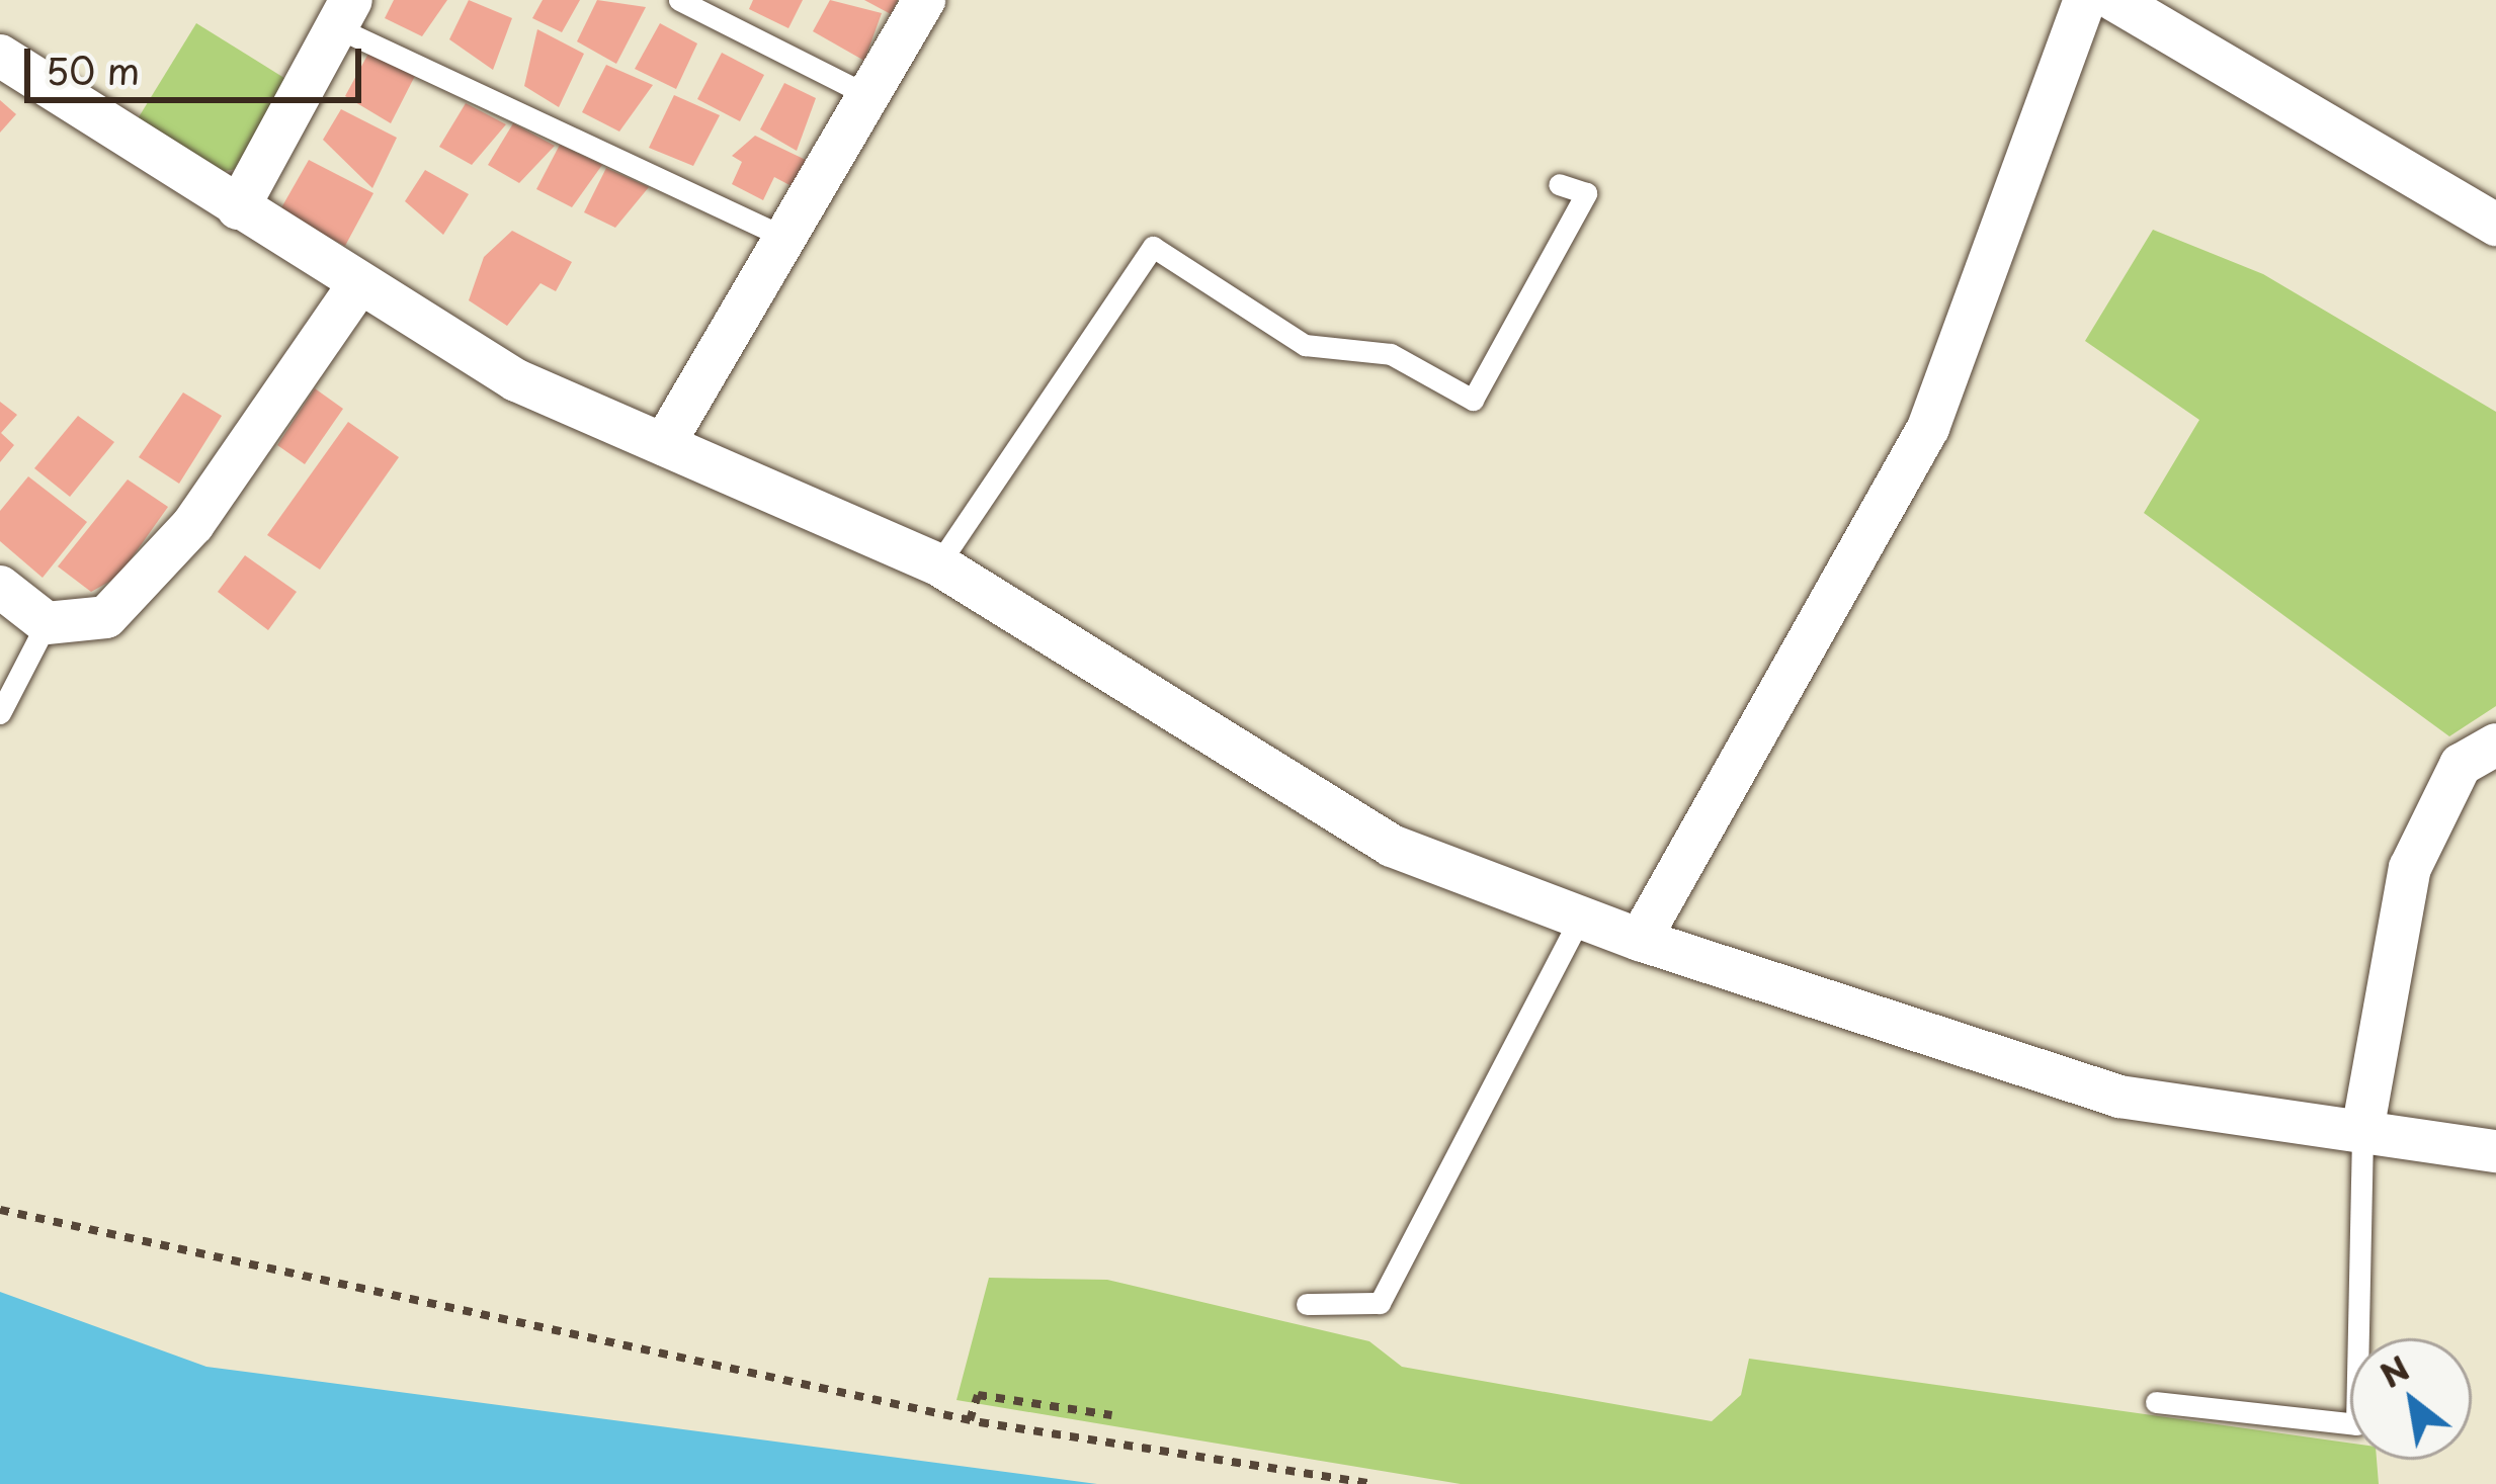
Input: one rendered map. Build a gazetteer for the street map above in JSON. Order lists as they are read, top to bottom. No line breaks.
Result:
{"scale_bar":"50 m","north":"top left"}
